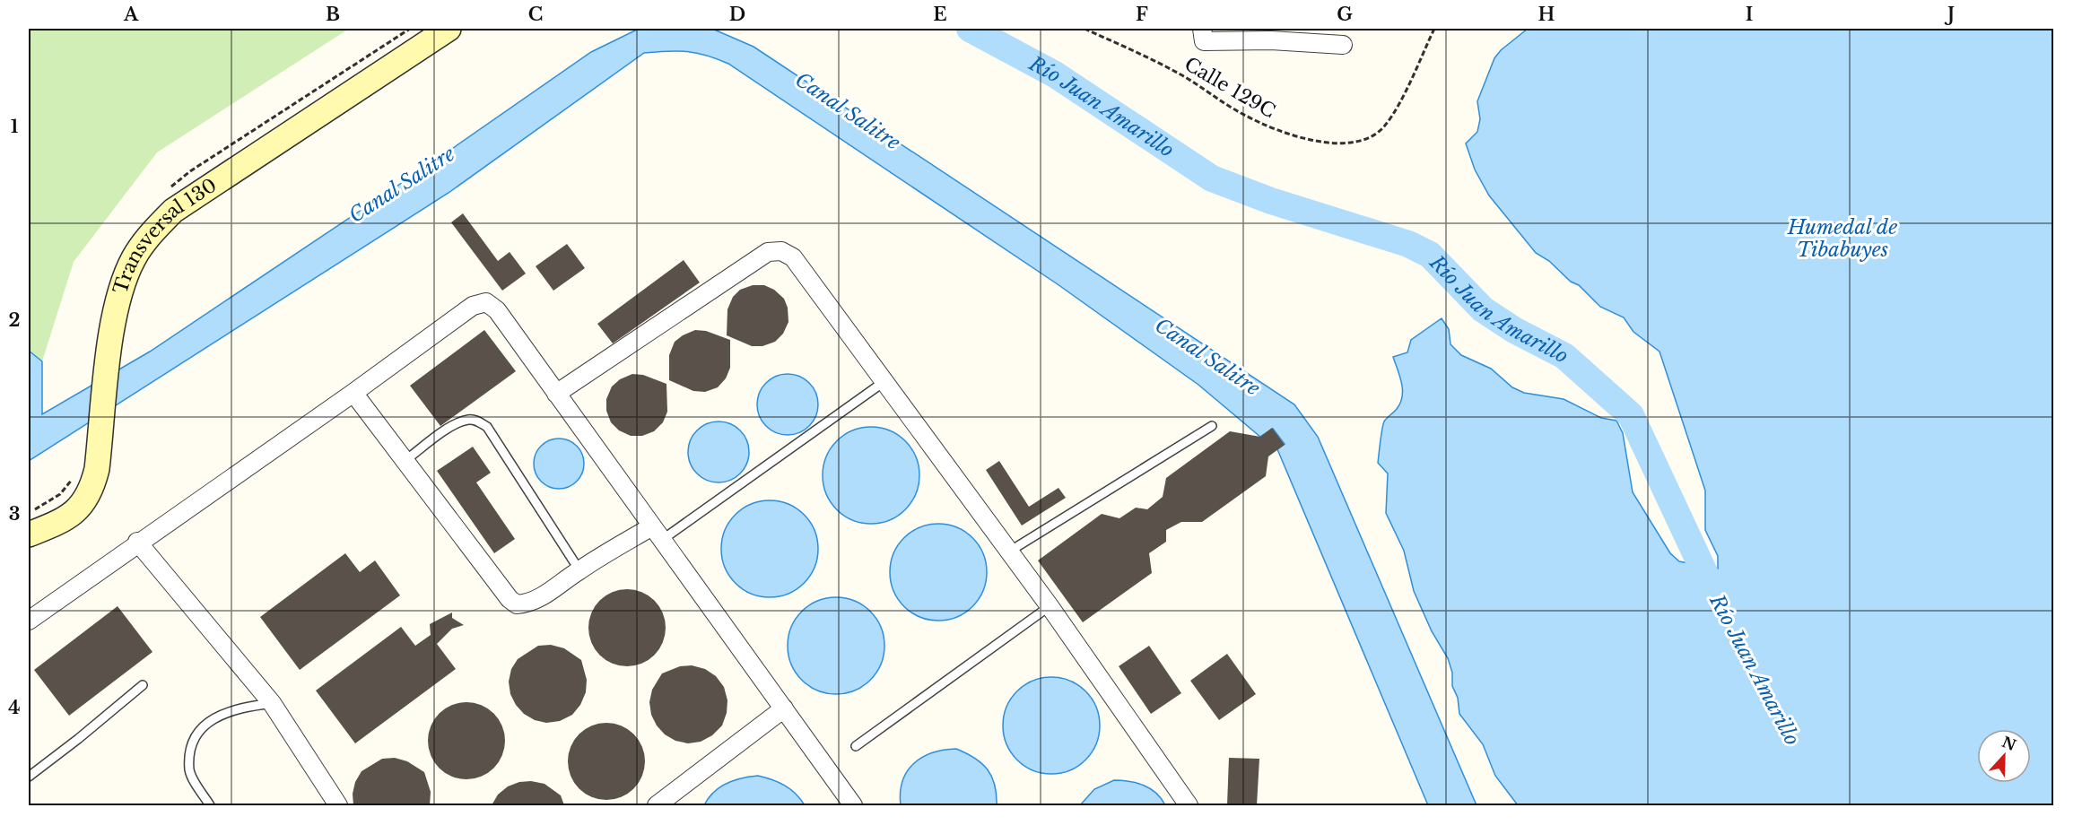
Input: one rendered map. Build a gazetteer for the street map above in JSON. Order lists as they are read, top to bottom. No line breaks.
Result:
{"streets":{"main road":["Transversal 130"],"path":["Calle 129C"]},"water":["Río Juan Amarillo","Canal Salitre","Humedal de Tibabuyes"],"north":"top","grid":{"columns":["A","B","C","D","E","F","G","H","I","J"],"rows":["1","2","3","4"]}}
